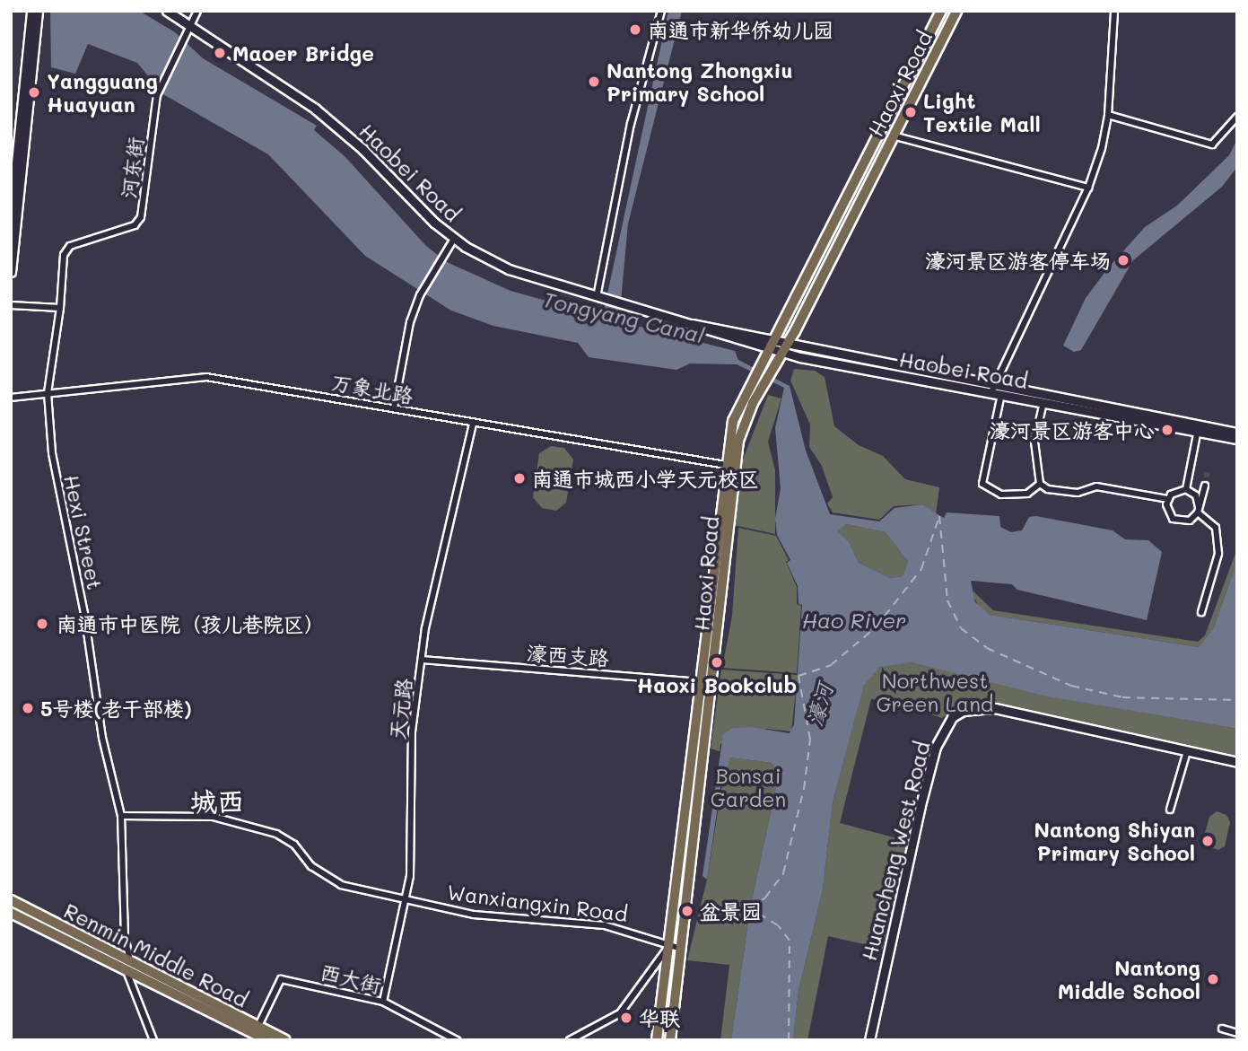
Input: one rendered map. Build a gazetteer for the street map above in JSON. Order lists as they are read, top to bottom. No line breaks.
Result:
{"streets":{"main road":["Haoxi Road","Renmin Middle Road"],"street":["河东街","Haobei Road","万象北路","Hexi Street","濠西支路","天元路","Huancheng West Road","Wanxiangxin Road","西大街"]},"crossings":[["Haoxi Road","Haobei Road"],["Haoxi Road","万象北路"],["Haoxi Road","濠西支路"],["Haoxi Road","Wanxiangxin Road"],["河东街","Haobei Road"],["河东街","Hexi Street"],["万象北路","Hexi Street"],["万象北路","天元路"],["Hexi Street","Wanxiangxin Road"],["Hexi Street","Renmin Middle Road"],["濠西支路","天元路"],["天元路","Wanxiangxin Road"],["天元路","西大街"],["Renmin Middle Road","西大街"]],"districts":["城西"],"water":["Tongyang Canal","Hao River","濠河"],"parks":["Northwest Green Land","Bonsai Garden"],"places":["南通市新华侨幼儿园","Maoer Bridge","Nantong Zhongxiu Primary School","Yangguang Huayuan","Light Textile Mall","濠河景区游客停车场","濠河景区游客中心","南通市城西小学天元校区","南通市中医院（孩儿巷院区）","Haoxi Bookclub","5号楼(老干部楼)","Nantong Shiyan Primary School","盆景园","Nantong Middle School","华联"]}
